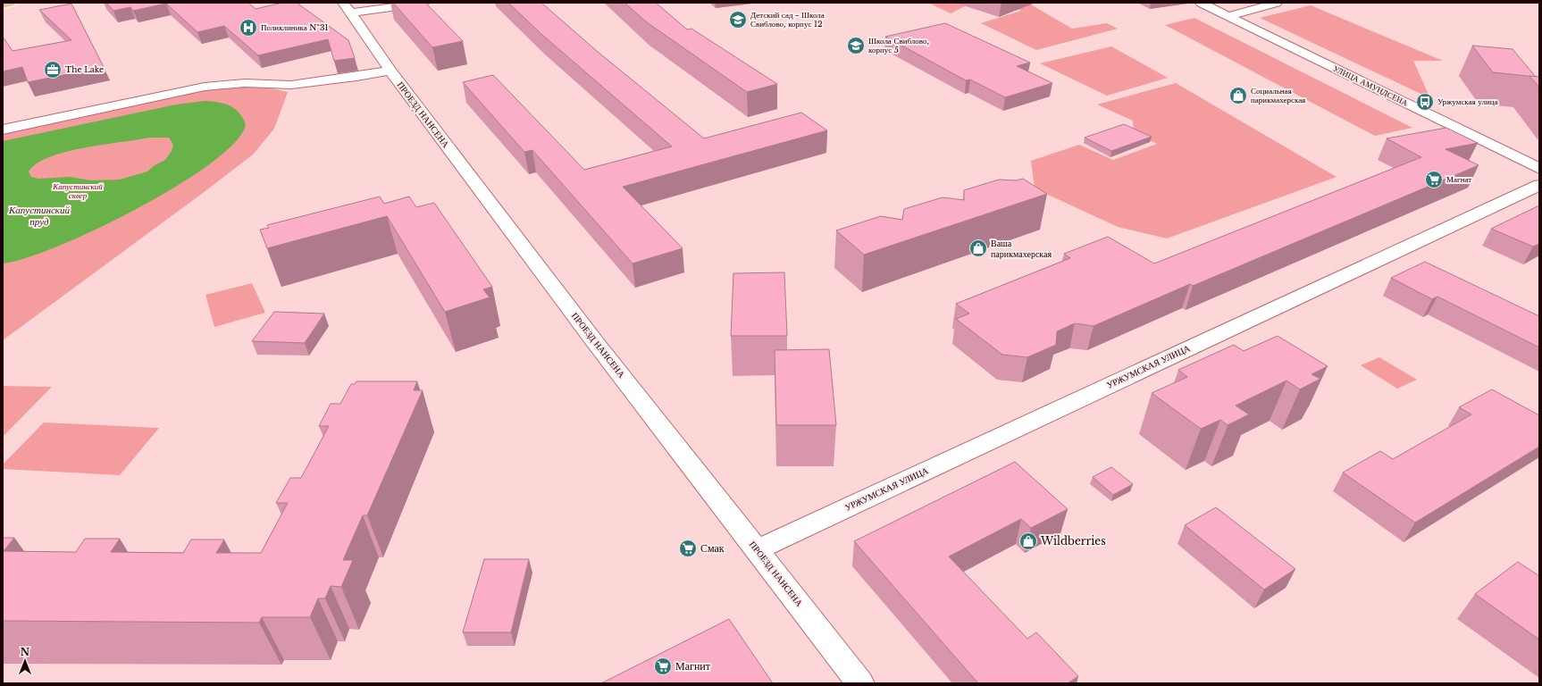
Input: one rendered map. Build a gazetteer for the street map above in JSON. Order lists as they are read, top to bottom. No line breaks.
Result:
{"streets":{"street":["УЛИЦА АМУНДСЕНА","ПРОЕЗД НАНСЕНА","УРЖУМСКАЯ УЛИЦА"]},"crossings":[["ПРОЕЗД НАНСЕНА","УРЖУМСКАЯ УЛИЦА"]],"water":["Капустинский пруд"],"parks":["Капустинский сквер"],"places":{"school or university":["Детский сад - Школа Свиблово, корпус 12","Школа Свиблово, корпус 5"],"hospital":["Поликлиника №31"],"office":["The Lake"],"shop":["Социальная парикмахерская","Ваша парикмахерская","Wildberries"],"bus stop":["Уржумская улица"],"supermarket":["Магнат","Смак","Магнит"]},"north":"top"}
